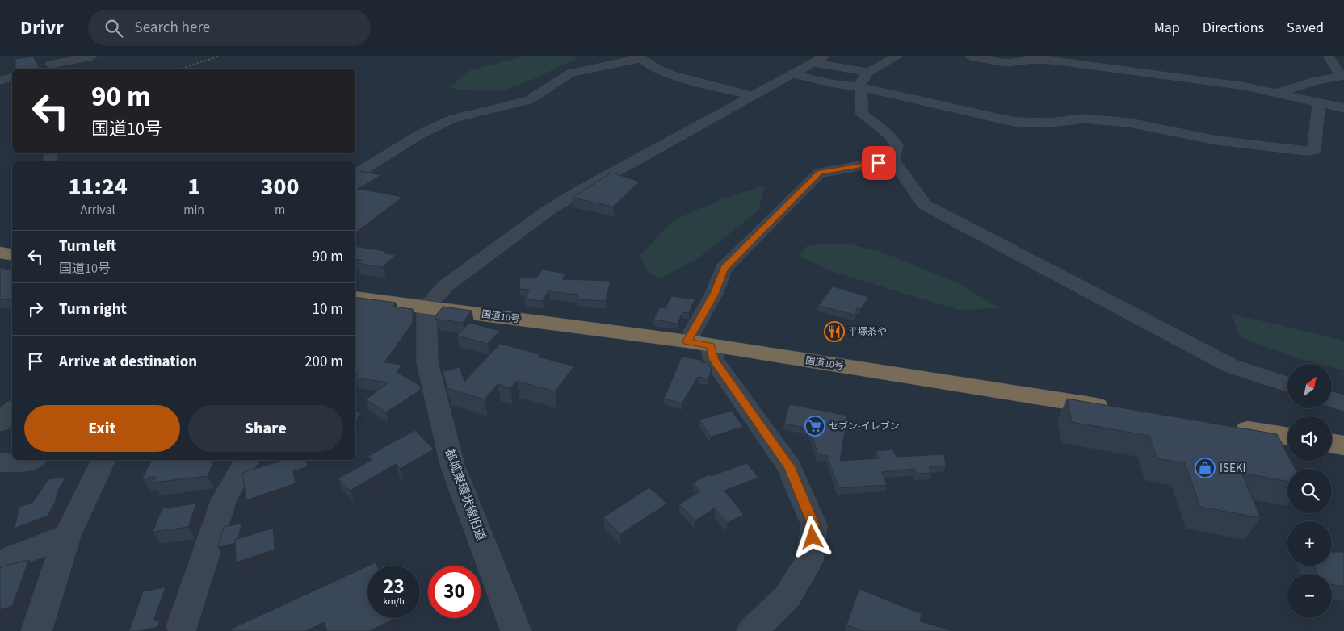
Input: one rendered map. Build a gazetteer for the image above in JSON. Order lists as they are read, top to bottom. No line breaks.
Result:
{"streets":{"highway":["国道10号"],"street":["都城東環状線旧道"]},"crossings":[["国道10号","都城東環状線旧道"]],"places":{"restaurant":["平塚茶や"],"supermarket":["セブン-イレブン"],"shop":["ISEKI"]},"north":"top right","page":{"header":"Drivr","search":"Search here","nav":["Map","Directions","Saved"],"turn":["90 m","国道10号"],"eta":["11:24","Arrival","1","min","300","m"],"list":[{"name":"Turn left","note":"国道10号","value":"90 m"},{"name":"Turn right","value":"10 m"},{"name":"Arrive at destination","value":"200 m"}],"map_buttons":["+","−"],"buttons":["Exit","Share"],"speed":"23 km/h","limit":"30"}}
